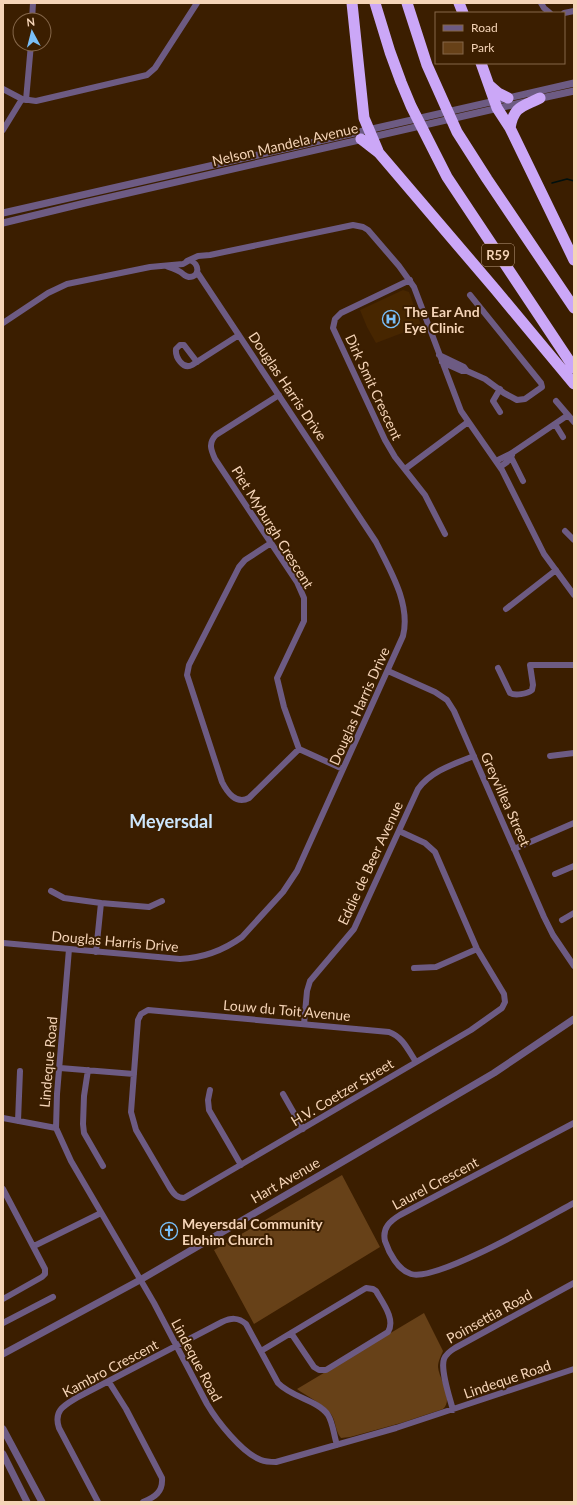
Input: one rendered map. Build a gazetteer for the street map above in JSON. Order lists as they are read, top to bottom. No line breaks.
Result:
{"streets":{"highway":["R59"],"street":["Nelson Mandela Avenue","Douglas Harris Drive","Dirk Smit Crescent","Piet Myburgh Crescent","Greyvillea Street","Eddie de Beer Avenue","Louw du Toit Avenue","Lindeque Road","H.V. Coetzer Street","Hart Avenue","Laurel Crescent","Poinsettia Road","Kambro Crescent"]},"crossings":[["Douglas Harris Drive","Dirk Smit Crescent"],["Douglas Harris Drive","Piet Myburgh Crescent"],["Douglas Harris Drive","Greyvillea Street"],["Douglas Harris Drive","Lindeque Road"],["Greyvillea Street","Eddie de Beer Avenue"],["Eddie de Beer Avenue","Louw du Toit Avenue"],["Eddie de Beer Avenue","H.V. Coetzer Street"],["Louw du Toit Avenue","H.V. Coetzer Street"],["Lindeque Road","Hart Avenue"],["Lindeque Road","Poinsettia Road"],["Lindeque Road","Kambro Crescent"]],"districts":["Meyersdal"],"places":{"hospital":["The Ear And Eye Clinic"],"church":["Meyersdal Community Elohim Church"]},"legend":["Road","Park"],"north":"top"}
